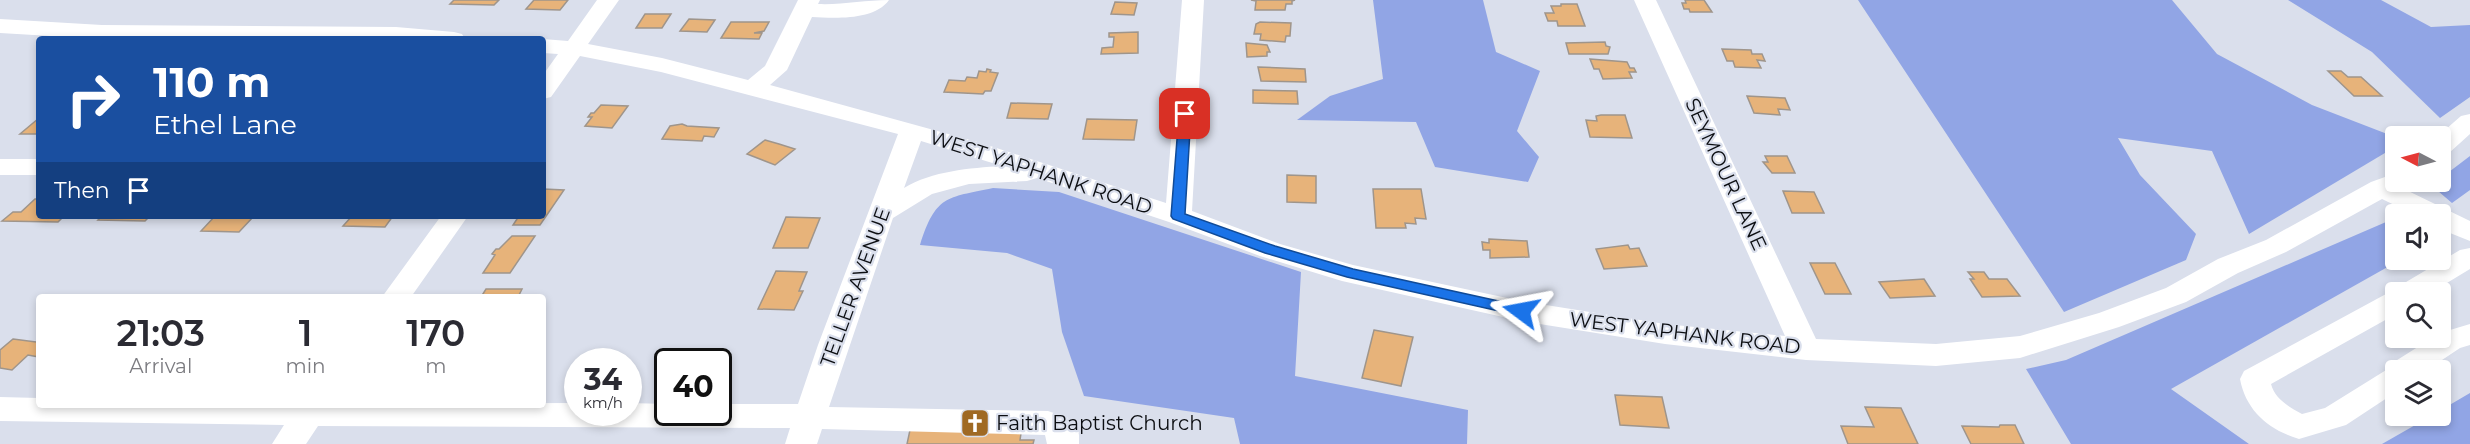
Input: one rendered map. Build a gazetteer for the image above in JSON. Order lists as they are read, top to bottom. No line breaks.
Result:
{"streets":{"street":["WEST YAPHANK ROAD","SEYMOUR LANE","TELLER AVENUE"]},"crossings":[["WEST YAPHANK ROAD","SEYMOUR LANE"],["WEST YAPHANK ROAD","TELLER AVENUE"]],"places":{"church":["Faith Baptist Church"]},"north":"left","page":{"turn":["110 m","Ethel Lane"],"then":"Then","eta":["21:03","Arrival","1","min","170","m"],"speed":"34 km/h","limit":"40"}}
